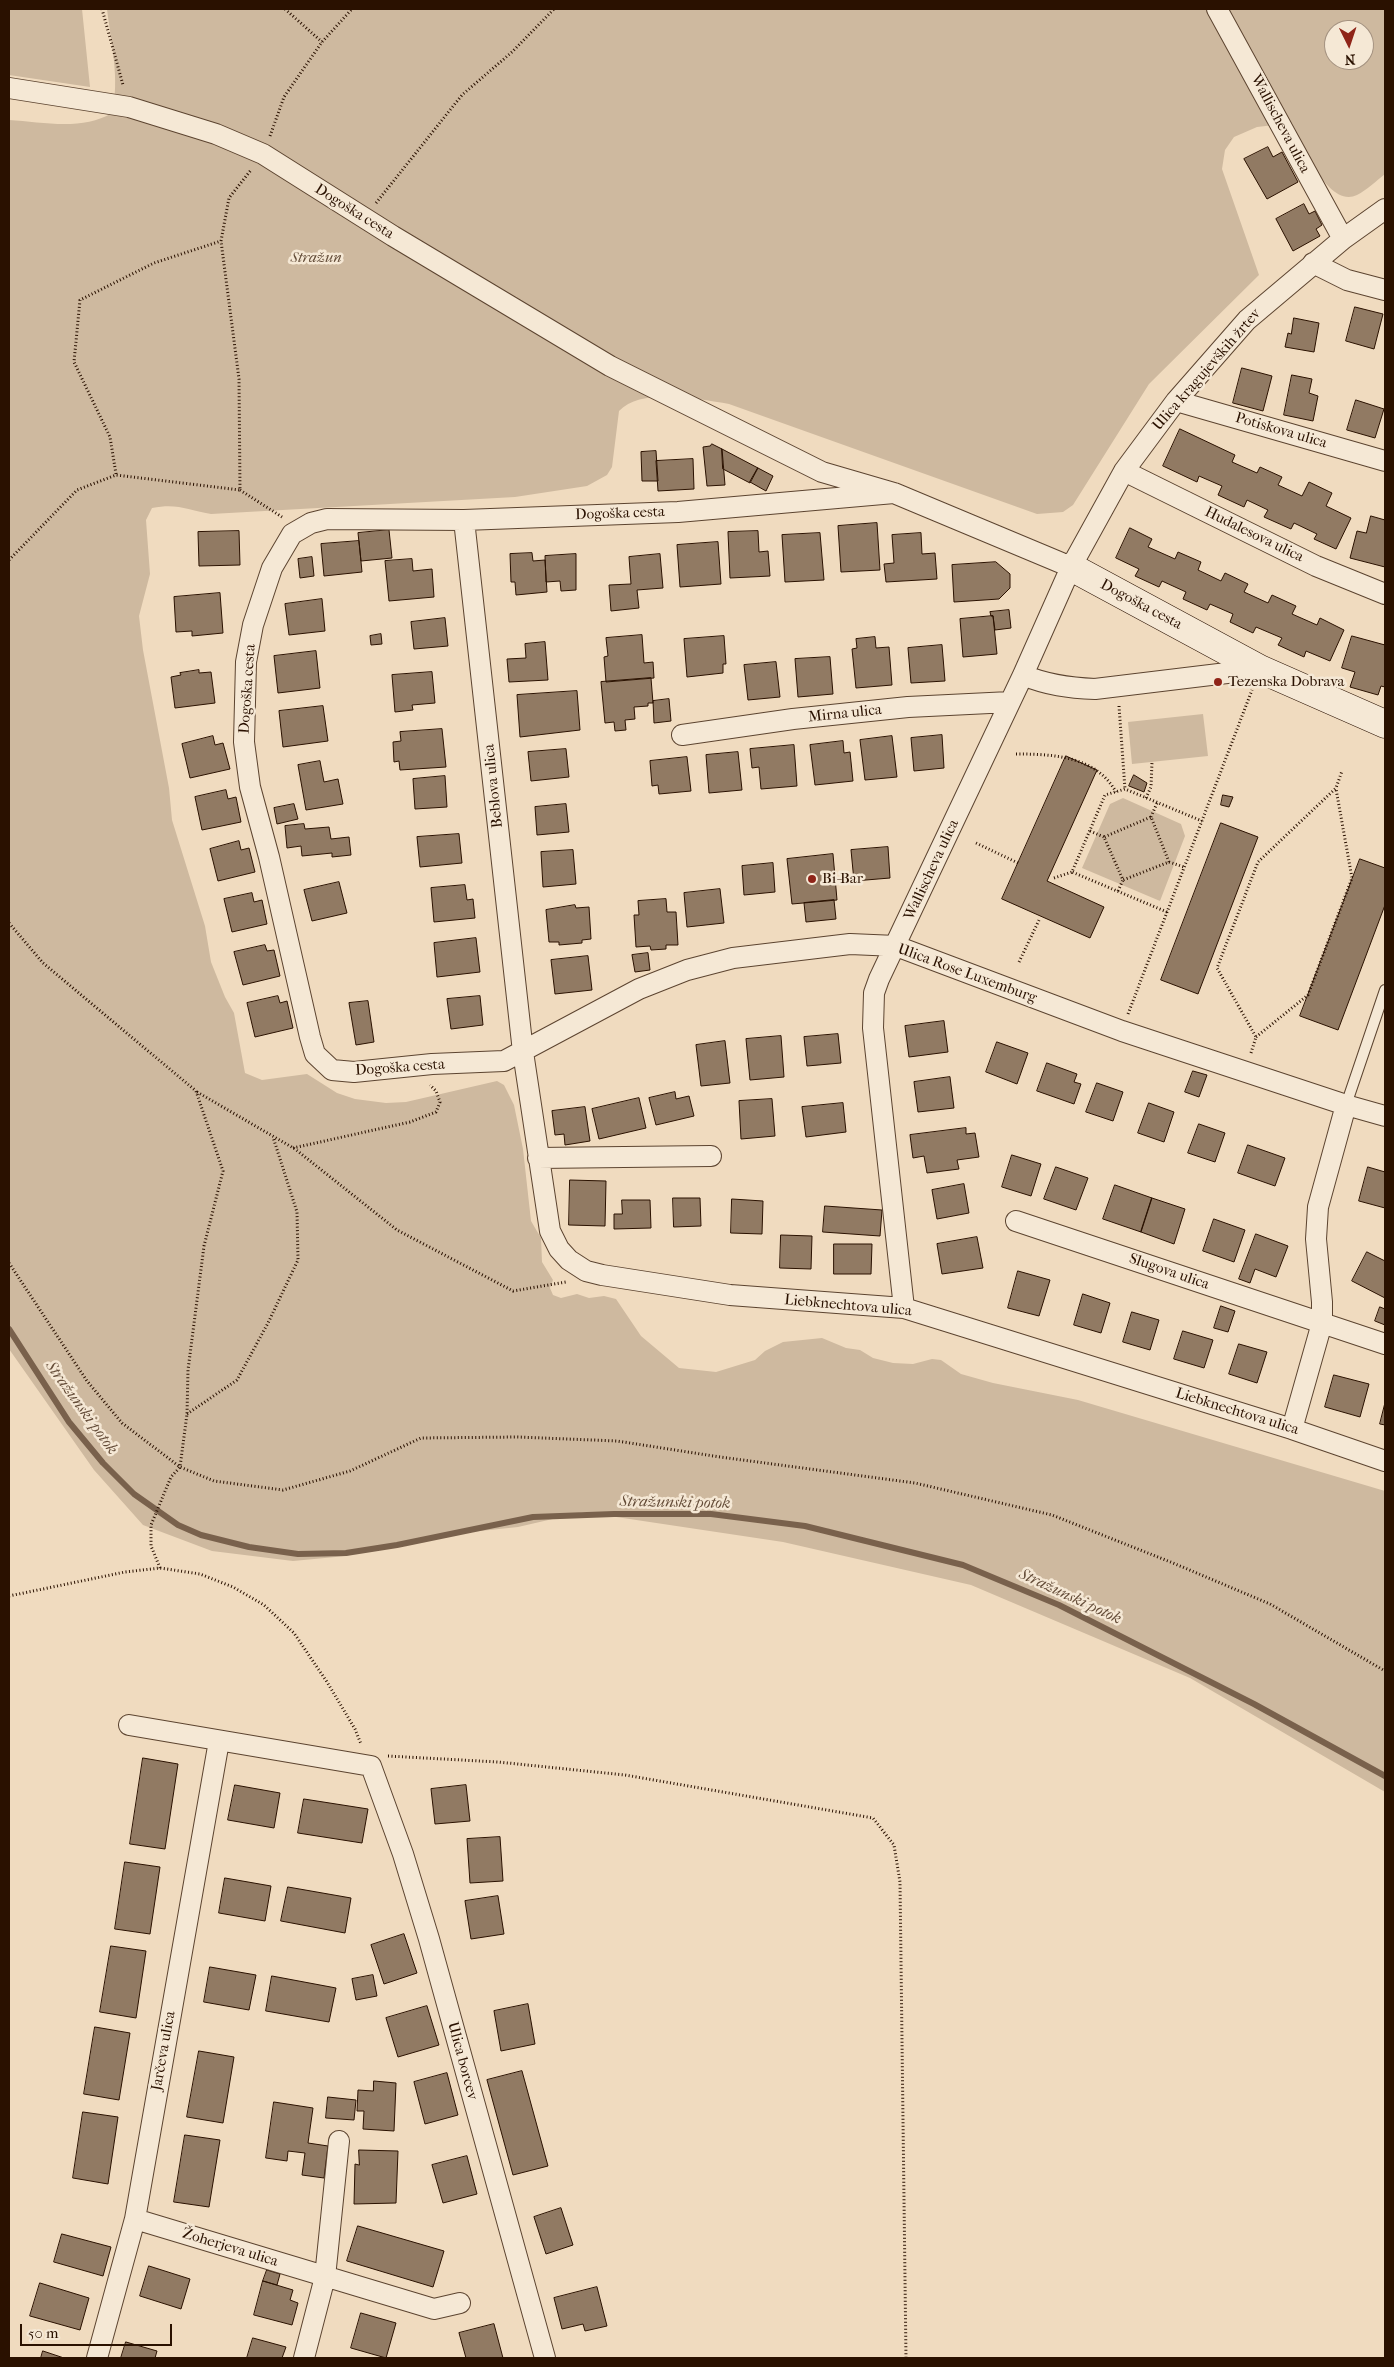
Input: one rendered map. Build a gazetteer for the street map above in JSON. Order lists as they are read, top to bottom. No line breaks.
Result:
{"streets":{"street":["Wallischeva ulica","Dogoška cesta","Ulica kragujevških žrtev","Potiskova ulica","Hudalesova ulica","Mirna ulica","Beblova ulica","Ulica Rose Luxemburg","Slugova ulica","Liebknechtova ulica","Jarčeva ulica","Ulica borcev","Žoherjeva ulica"]},"crossings":[["Wallischeva ulica","Dogoška cesta"],["Wallischeva ulica","Ulica kragujevških žrtev"],["Wallischeva ulica","Mirna ulica"],["Wallischeva ulica","Ulica Rose Luxemburg"],["Wallischeva ulica","Liebknechtova ulica"],["Dogoška cesta","Ulica kragujevških žrtev"],["Dogoška cesta","Beblova ulica"],["Dogoška cesta","Ulica Rose Luxemburg"],["Dogoška cesta","Liebknechtova ulica"],["Ulica kragujevških žrtev","Potiskova ulica"],["Ulica kragujevških žrtev","Hudalesova ulica"],["Beblova ulica","Ulica Rose Luxemburg"],["Beblova ulica","Liebknechtova ulica"],["Ulica Rose Luxemburg","Liebknechtova ulica"],["Jarčeva ulica","Žoherjeva ulica"]],"water":["Stražunski potok"],"parks":["Stražun"],"places":["Tezenska Dobrava","Bi-Bar"],"scale_bar":"50 m","north":"bottom"}
